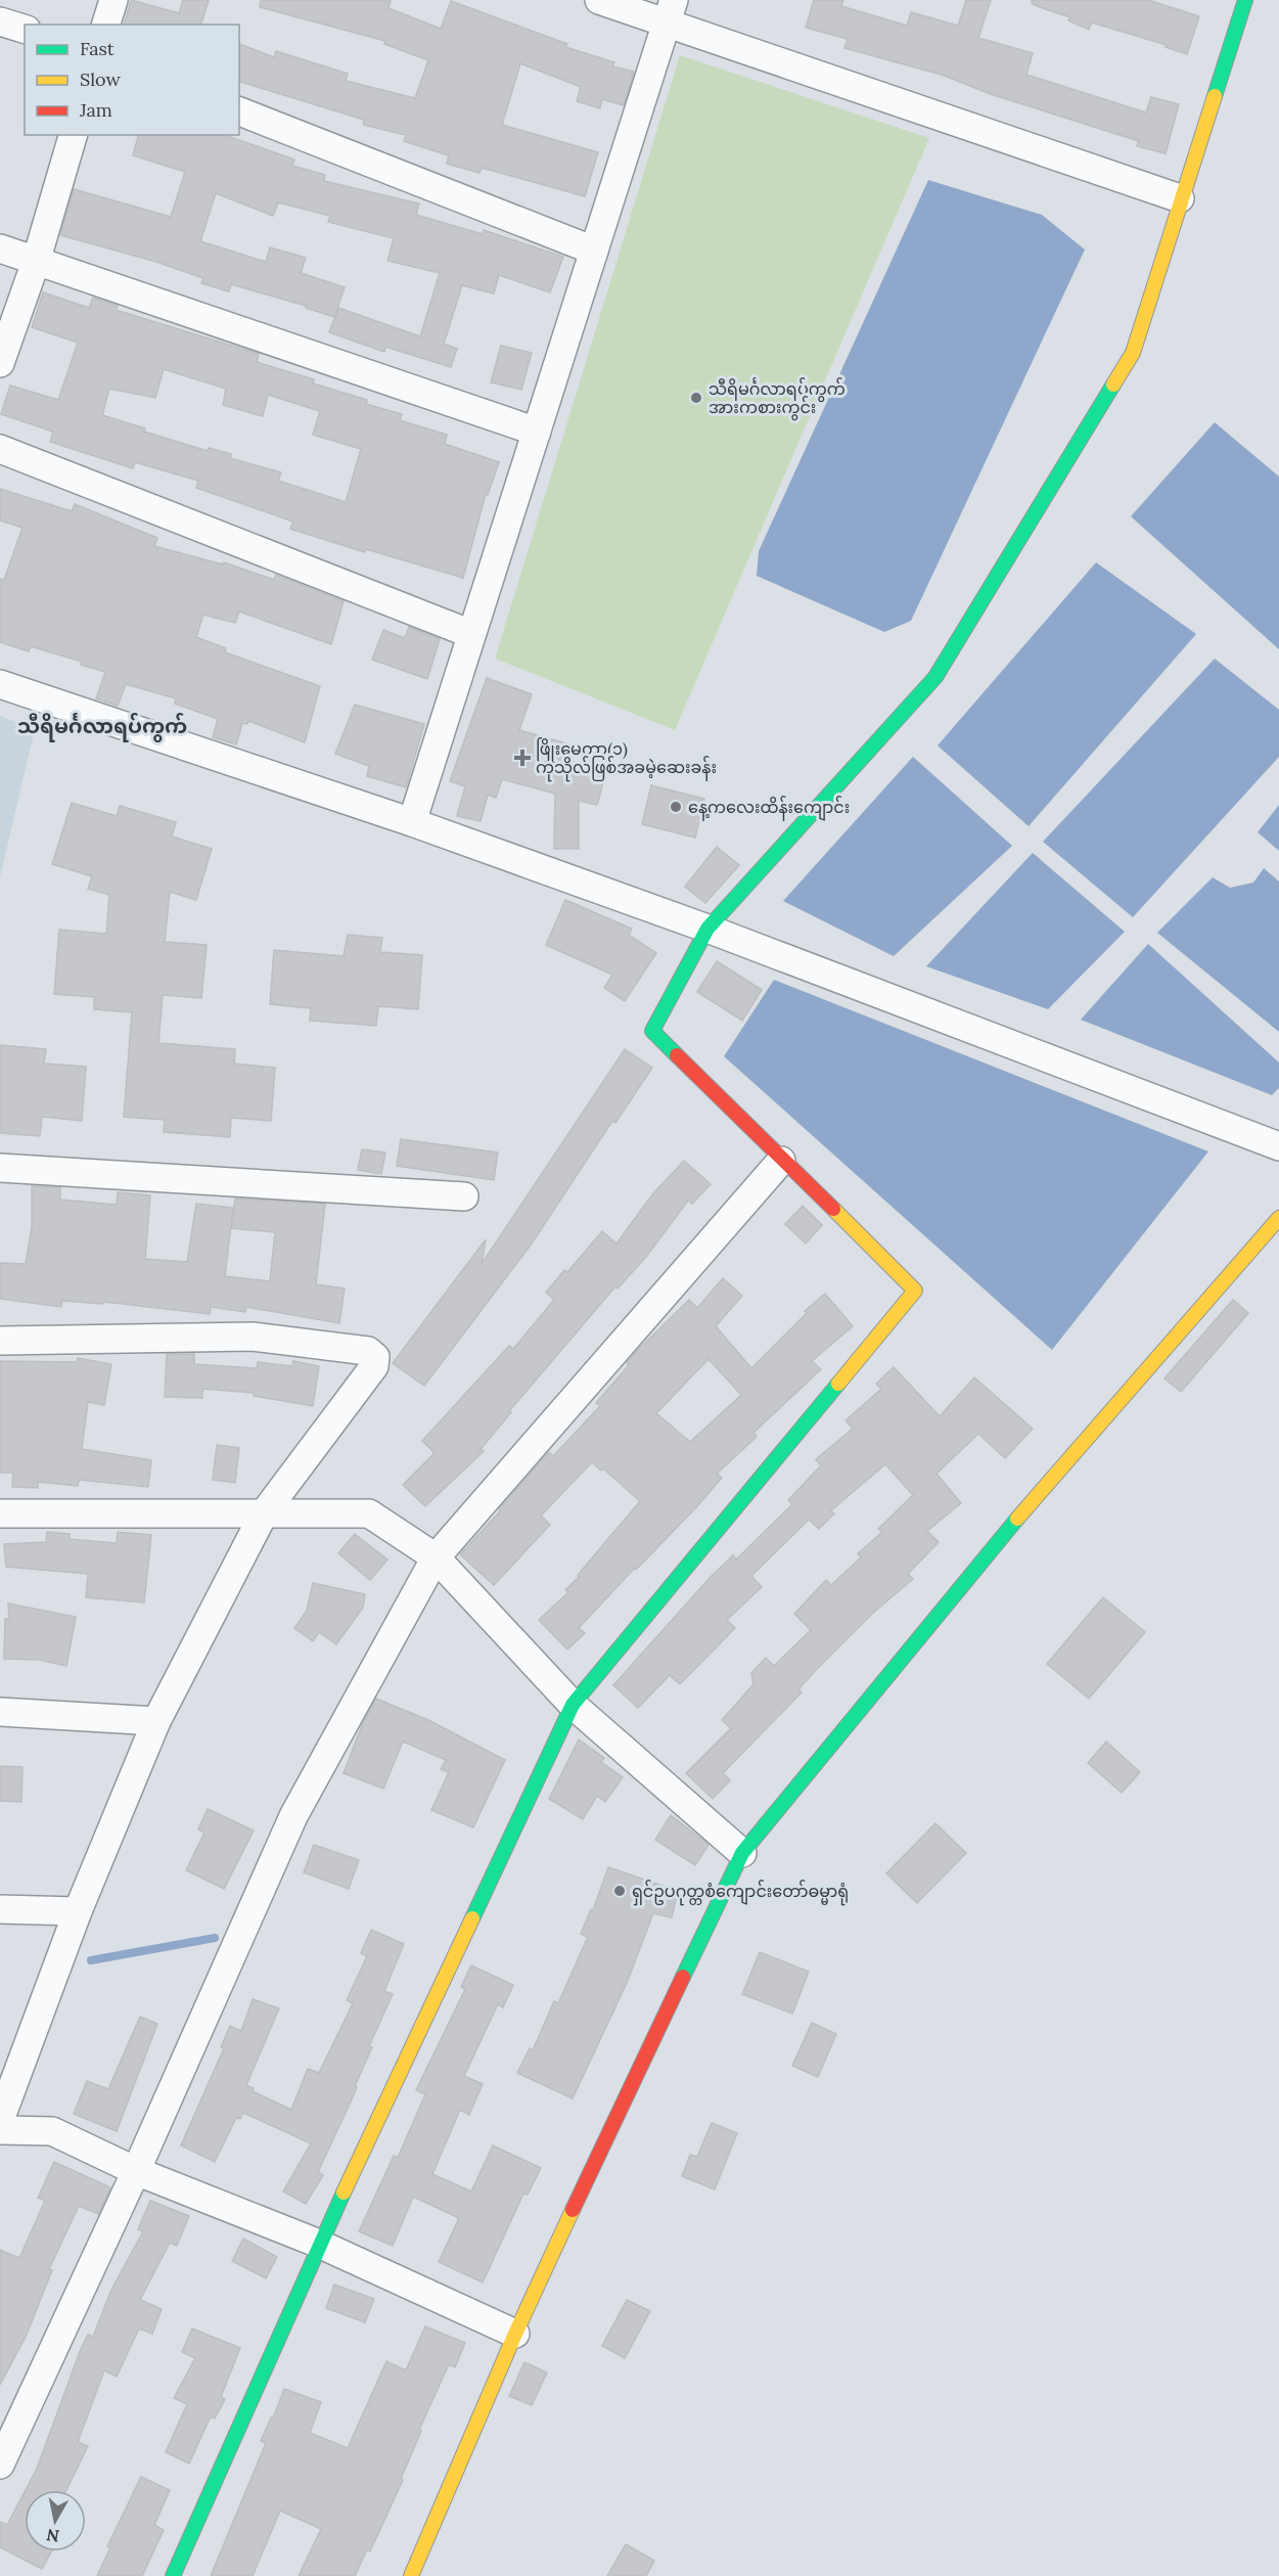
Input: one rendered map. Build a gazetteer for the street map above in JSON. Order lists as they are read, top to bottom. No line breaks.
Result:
{"districts":["သီရိမင်္ဂလာရပ်ကွက်"],"places":{"other":["သီရိမင်္ဂလာရပ်ကွက် အားကစားကွင်း","နေ့ကလေးထိန်းကျောင်း","ရှင်ဥပဂုတ္တစံကျောင်းတော်ဓမ္မာရုံ"],"health":["ဖြိုးမေတ္တာ(၁) ကုသိုလ်ဖြစ်အခမဲ့ဆေးခန်း"]},"legend":["Fast","Slow","Jam"],"north":"bottom"}
